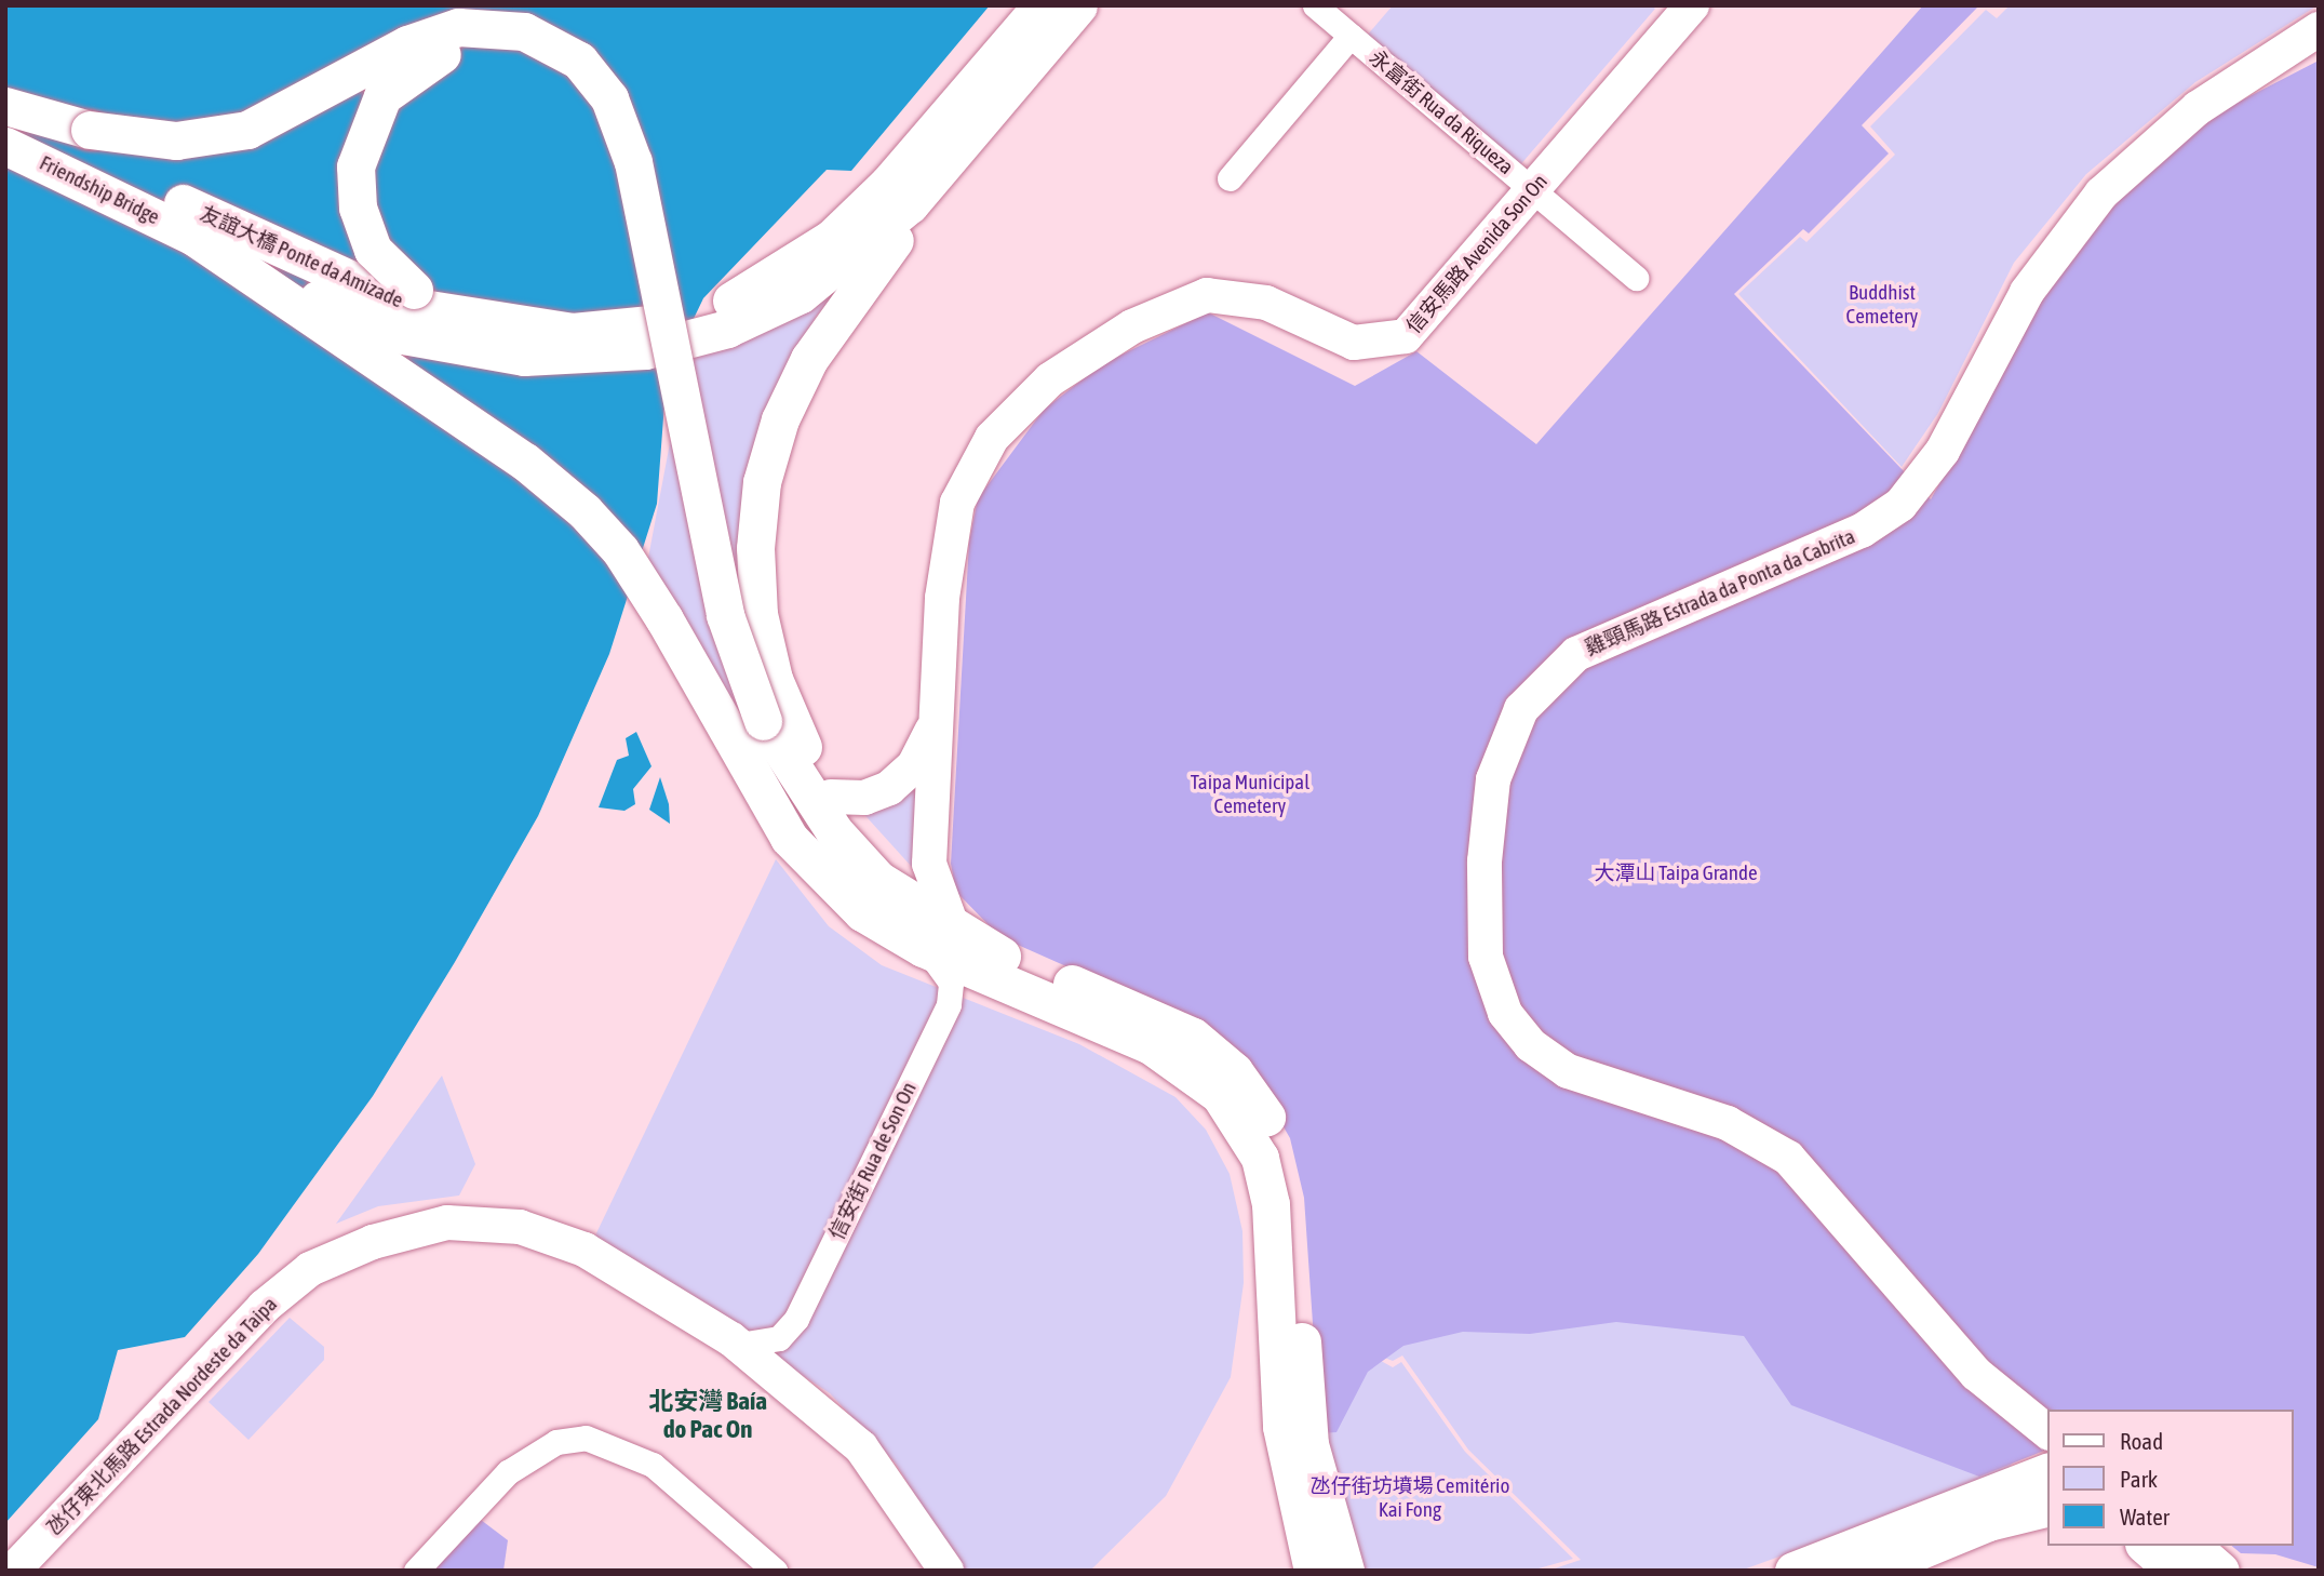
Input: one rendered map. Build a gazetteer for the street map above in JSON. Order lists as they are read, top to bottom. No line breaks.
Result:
{"streets":{"main road":["Friendship Bridge","友誼大橋 Ponte da Amizade"],"street":["永富街 Rua da Riqueza","信安馬路 Avenida Son On","雞頸馬路 Estrada da Ponta da Cabrita","信安街 Rua de Son On","氹仔東北馬路 Estrada Nordeste da Taipa"]},"crossings":[["永富街 Rua da Riqueza","信安馬路 Avenida Son On"],["信安馬路 Avenida Son On","信安街 Rua de Son On"],["信安街 Rua de Son On","氹仔東北馬路 Estrada Nordeste da Taipa"]],"districts":["北安灣 Baía do Pac On"],"parks":["Buddhist Cemetery","Taipa Municipal Cemetery","大潭山 Taipa Grande","氹仔街坊墳場 Cemitério Kai Fong"],"legend":["Road","Park","Water"]}
